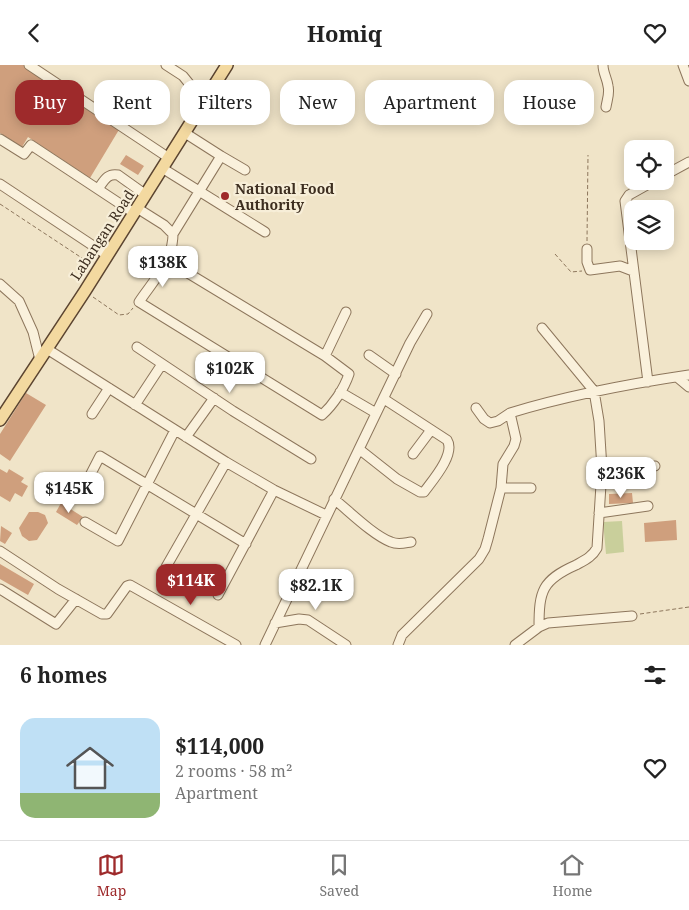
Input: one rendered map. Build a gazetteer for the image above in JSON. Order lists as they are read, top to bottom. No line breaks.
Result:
{"streets":{"main road":["Labangan Road"]},"places":["National Food Authority"],"page":{"header":"Homiq","chip":["Buy","Rent","Filters","New","Apartment","House"],"price":["$138K","$102K","$236K","$145K","$114K","$82.1K"],"heading":"6 homes","list":[{"name":"$114,000","note":"2 rooms · 58 m² · Apartment"}],"tabs":["Map","Saved","Home"]}}
